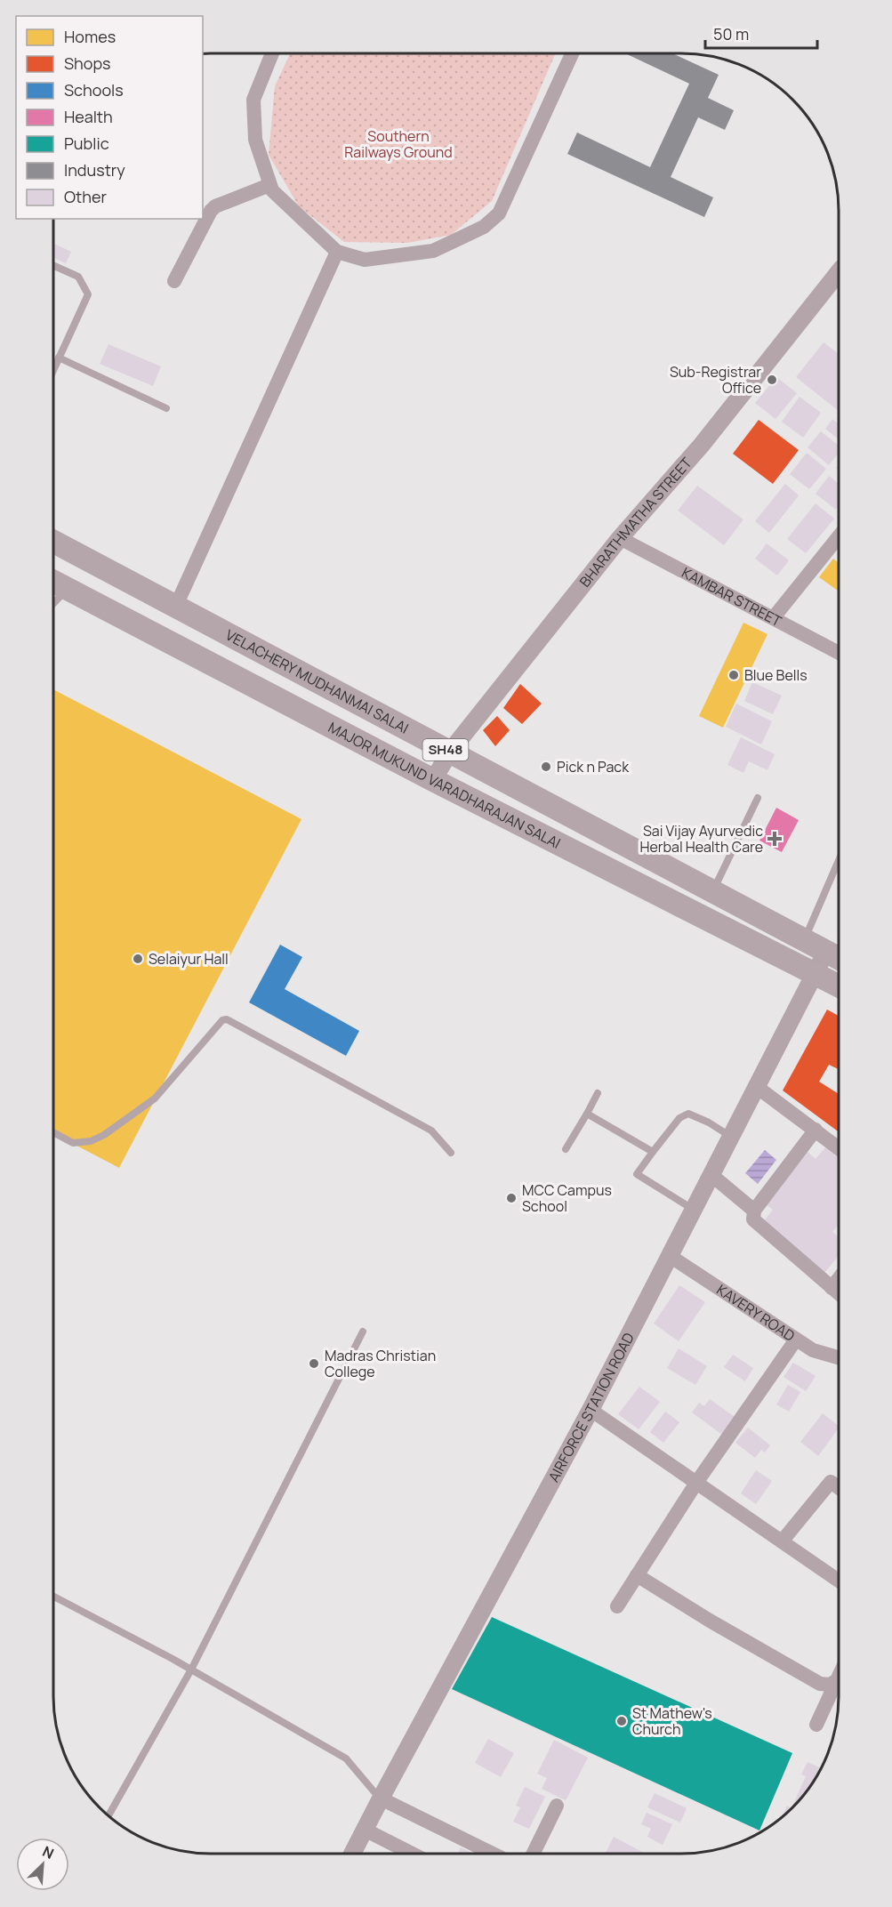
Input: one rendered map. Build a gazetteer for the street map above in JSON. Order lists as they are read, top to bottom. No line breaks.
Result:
{"streets":{"main road":["VELACHERY MUDHANMAI SALAI","SH48","MAJOR MUKUND VARADHARAJAN SALAI"],"street":["BHARATHMATHA STREET","KAMBAR STREET","KAVERY ROAD","AIRFORCE STATION ROAD"]},"crossings":[["BHARATHMATHA STREET","KAMBAR STREET"],["BHARATHMATHA STREET","VELACHERY MUDHANMAI SALAI"],["BHARATHMATHA STREET","MAJOR MUKUND VARADHARAJAN SALAI"],["VELACHERY MUDHANMAI SALAI","AIRFORCE STATION ROAD"],["MAJOR MUKUND VARADHARAJAN SALAI","AIRFORCE STATION ROAD"],["KAVERY ROAD","AIRFORCE STATION ROAD"]],"parks":["Southern Railways Ground"],"places":{"other":["Sub-Registrar Office","Blue Bells","Pick n Pack","Selaiyur Hall","MCC Campus School","Madras Christian College","St Mathew's Church"],"health":["Sai Vijay Ayurvedic Herbal Health Care"]},"legend":["Homes","Shops","Schools","Health","Public","Industry","Other"],"scale_bar":"50 m","north":"top right"}
